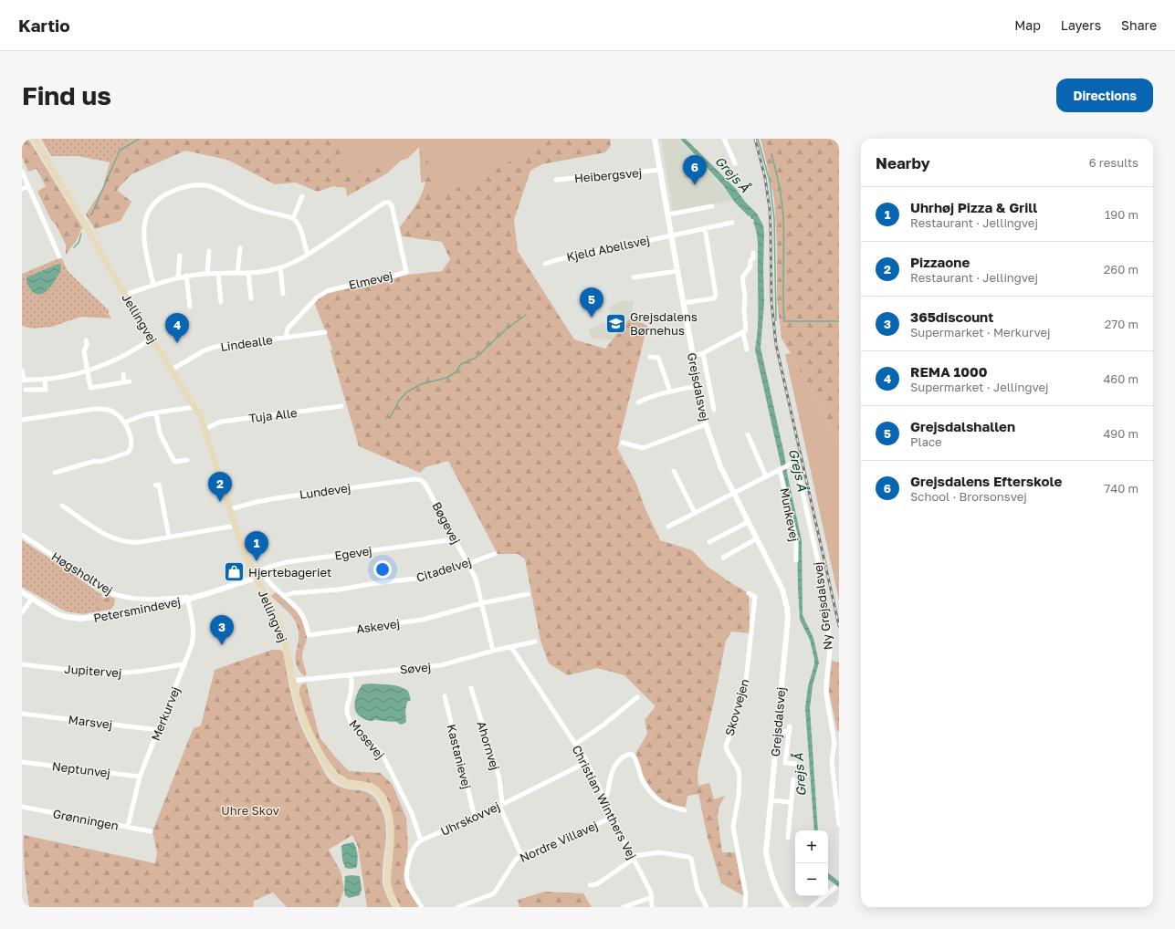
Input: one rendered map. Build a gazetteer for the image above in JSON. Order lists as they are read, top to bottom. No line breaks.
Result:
{"streets":{"main road":["Jellingvej"],"street":["Heibergsvej","Kjeld Abellsvej","Elmevej","Lindealle","Grejsdalsvej","Tuja Alle","Lundevej","Munkevej","Bøgevej","Egevej","Citadelvej","Høgsholtvej","Ny Grejsdalsvej","Petersmindevej","Askevej","Søvej","Jupitervej","Skovvejen","Merkurvej","Marsvej","Mosevej","Ahornvej","Kastanievej","Neptunvej","Christian Winthers Vej","Uhrskovvej","Grønningen","Nordre Villavej"]},"crossings":[["Heibergsvej","Grejsdalsvej"],["Kjeld Abellsvej","Grejsdalsvej"],["Elmevej","Lindealle"],["Jellingvej","Lindealle"],["Jellingvej","Tuja Alle"],["Jellingvej","Lundevej"],["Jellingvej","Egevej"],["Jellingvej","Petersmindevej"],["Jellingvej","Søvej"],["Grejsdalsvej","Ny Grejsdalsvej"],["Lundevej","Bøgevej"],["Munkevej","Ny Grejsdalsvej"],["Bøgevej","Egevej"],["Bøgevej","Citadelvej"],["Bøgevej","Askevej"],["Bøgevej","Søvej"],["Egevej","Petersmindevej"],["Egevej","Askevej"],["Citadelvej","Askevej"],["Høgsholtvej","Petersmindevej"],["Høgsholtvej","Merkurvej"],["Petersmindevej","Merkurvej"],["Søvej","Mosevej"],["Søvej","Christian Winthers Vej"],["Jupitervej","Merkurvej"],["Merkurvej","Marsvej"],["Merkurvej","Neptunvej"],["Merkurvej","Grønningen"],["Mosevej","Uhrskovvej"],["Ahornvej","Uhrskovvej"],["Ahornvej","Nordre Villavej"],["Kastanievej","Uhrskovvej"],["Christian Winthers Vej","Uhrskovvej"],["Christian Winthers Vej","Nordre Villavej"]],"water":["Grejs Å"],"parks":["Uhre Skov"],"places":{"school or university":["Grejsdalens Børnehus"],"shop":["Hjertebageriet"]},"page":{"header":"Kartio","nav":["Map","Layers","Share"],"buttons":"Directions","title":"Find us","heading":["Nearby","6 results"],"pins":["6","5","4","2","1","3"],"list":[{"mark":"1","name":"Uhrhøj Pizza & Grill","note":"Restaurant · Jellingvej","value":"190 m"},{"mark":"2","name":"Pizzaone","note":"Restaurant · Jellingvej","value":"260 m"},{"mark":"3","name":"365discount","note":"Supermarket · Merkurvej","value":"270 m"},{"mark":"4","name":"REMA 1000","note":"Supermarket · Jellingvej","value":"460 m"},{"mark":"5","name":"Grejsdalshallen","note":"Place","value":"490 m"},{"mark":"6","name":"Grejsdalens Efterskole","note":"School · Brorsonsvej","value":"740 m"}],"map_buttons":["+","−"]}}
